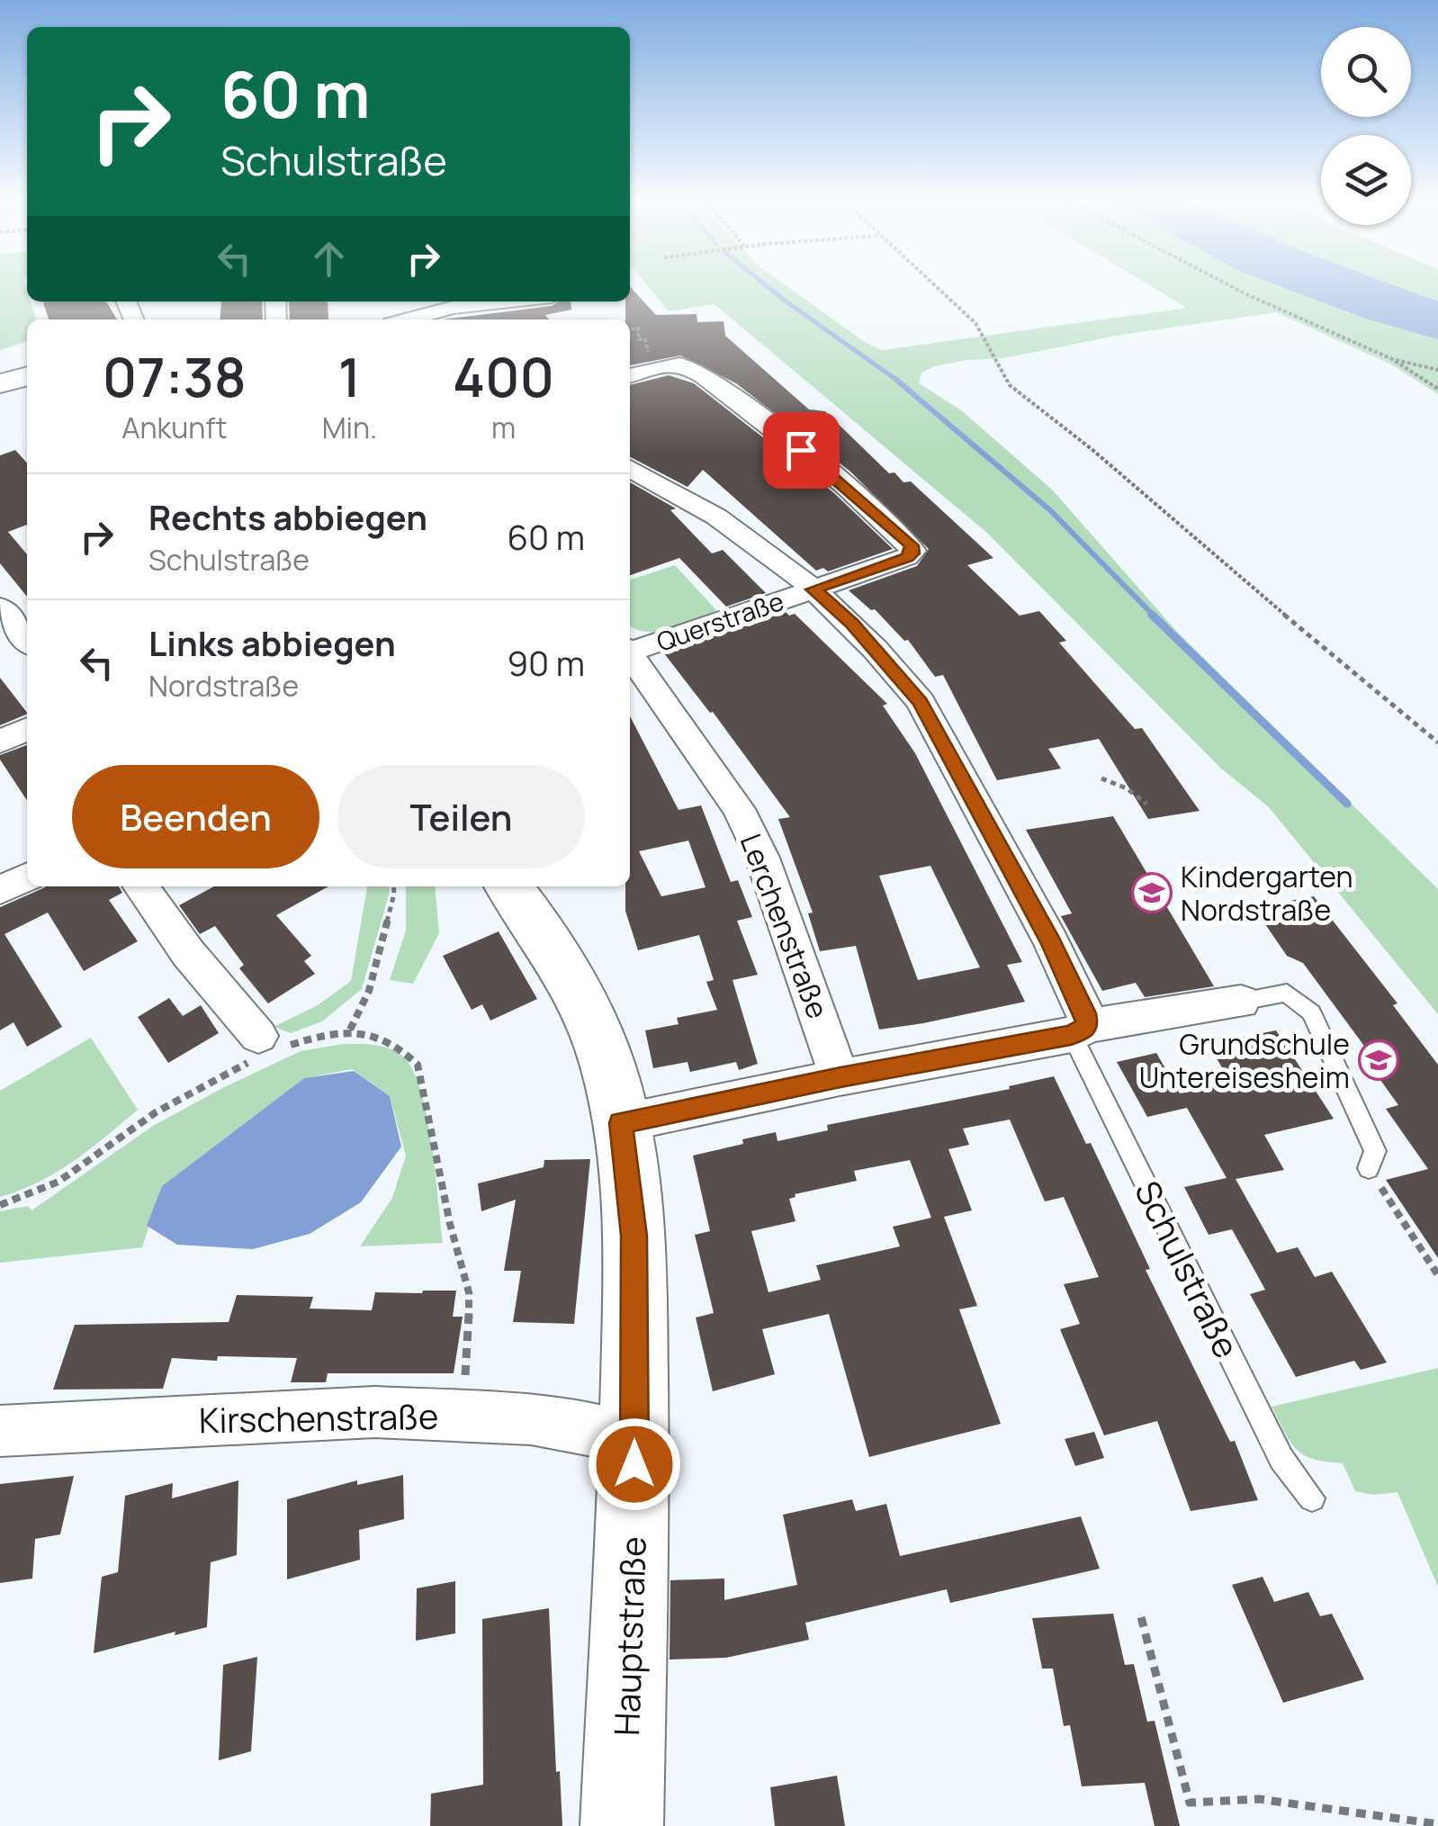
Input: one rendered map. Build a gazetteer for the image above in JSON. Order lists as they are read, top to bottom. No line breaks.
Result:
{"streets":{"main road":["Hauptstraße"],"street":["Querstraße","Lerchenstraße","Kirschenstraße"],"lane":["Schulstraße"]},"crossings":[["Kirschenstraße","Hauptstraße"]],"places":{"school or university":["Kindergarten Nordstraße","Grundschule Untereisesheim"]},"page":{"turn":["60 m","Schulstraße"],"eta":["07:38","Ankunft","1","Min.","400","m"],"list":[{"name":"Rechts abbiegen","note":"Schulstraße","value":"60 m"},{"name":"Links abbiegen","note":"Nordstraße","value":"90 m"}],"buttons":["Beenden","Teilen"]}}
